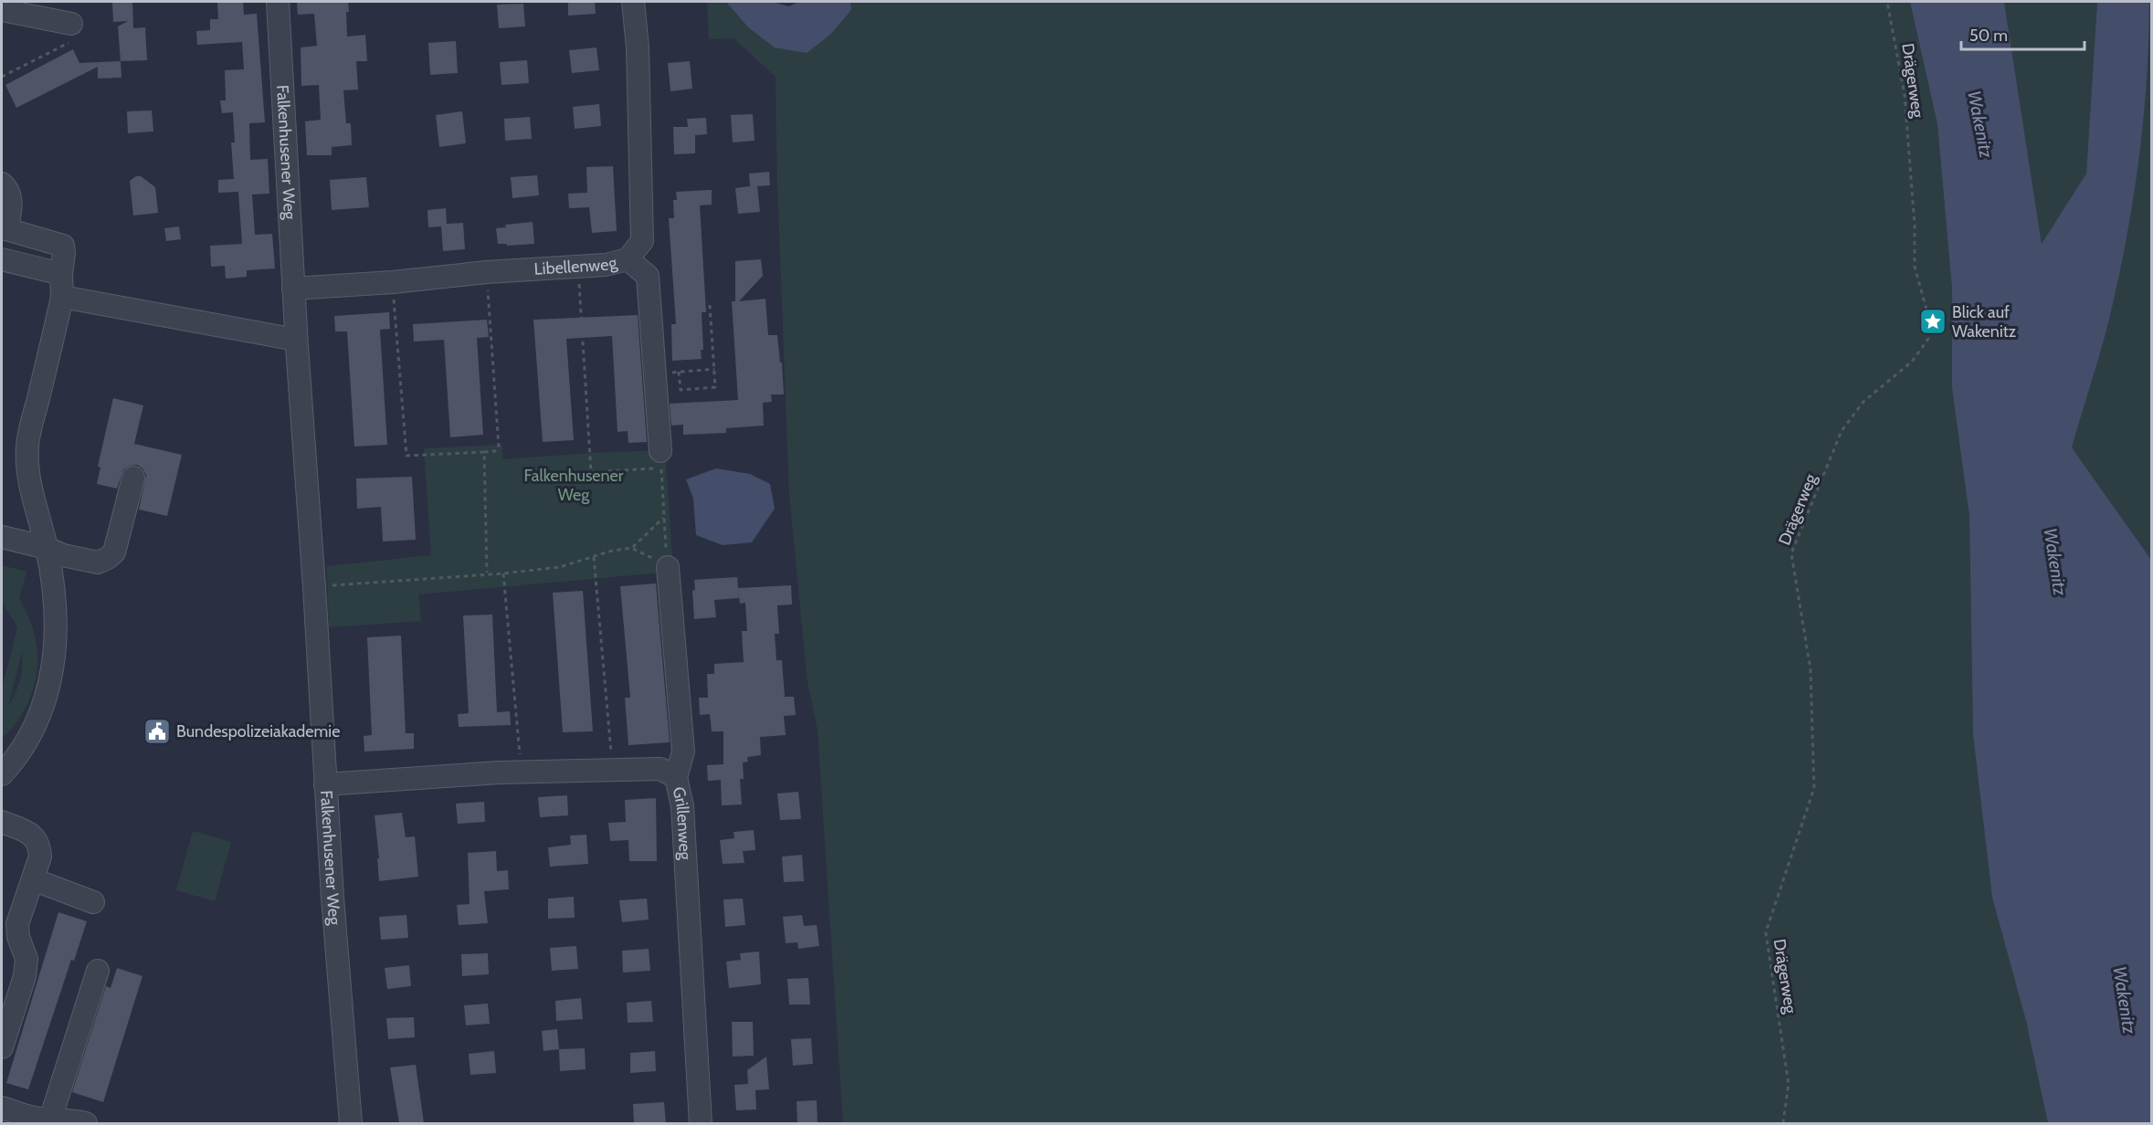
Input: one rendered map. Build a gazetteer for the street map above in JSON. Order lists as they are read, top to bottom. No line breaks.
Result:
{"streets":{"street":["Falkenhusener Weg","Libellenweg","Grillenweg"],"path":["Drägerweg"]},"crossings":[["Falkenhusener Weg","Libellenweg"],["Falkenhusener Weg","Grillenweg"]],"water":["Wakenitz"],"parks":["Falkenhusener Weg"],"places":{"place":["Blick auf Wakenitz"],"public building":["Bundespolizeiakademie"]},"scale_bar":"50 m"}
